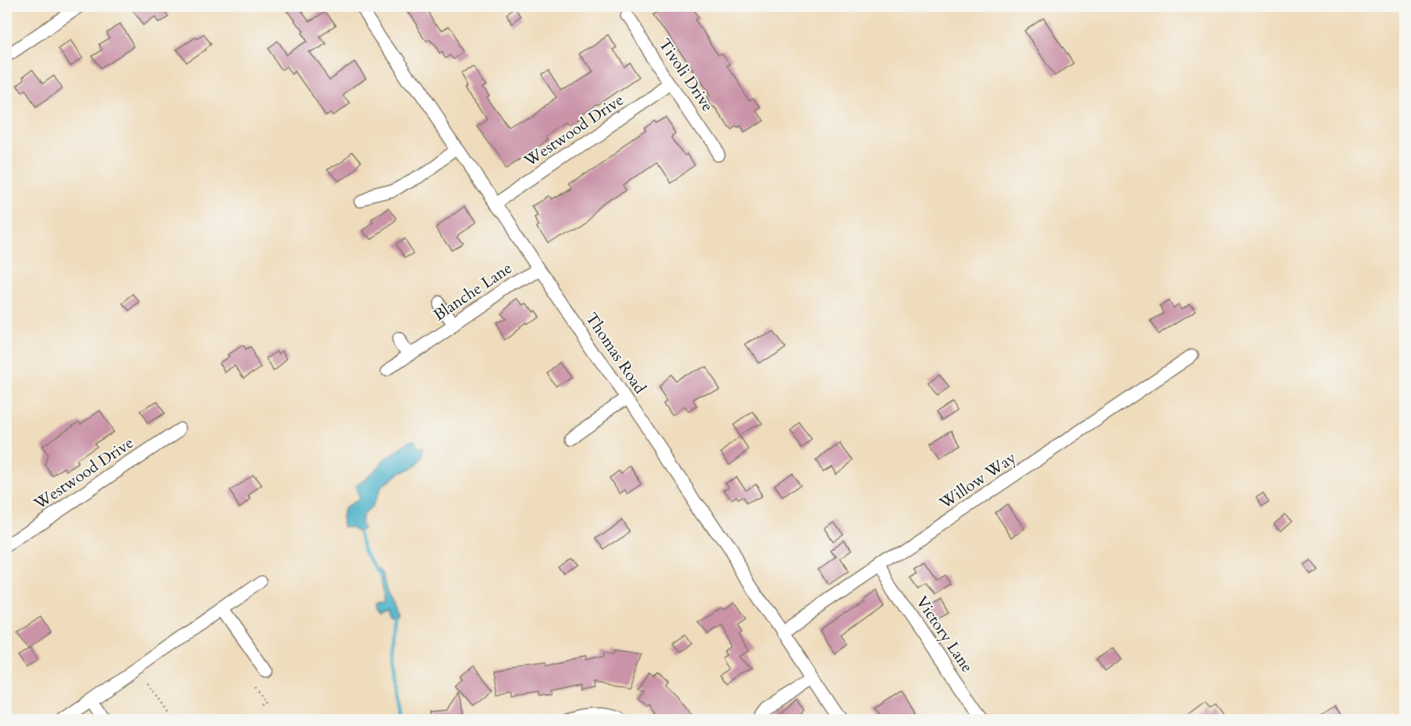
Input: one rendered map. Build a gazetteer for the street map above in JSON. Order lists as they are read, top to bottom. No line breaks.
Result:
{"streets":{"street":["Tivoli Drive","Westwood Drive","Blanche Lane","Thomas Road","Willow Way","Victory Lane"]},"crossings":[["Tivoli Drive","Westwood Drive"],["Westwood Drive","Thomas Road"],["Blanche Lane","Thomas Road"],["Thomas Road","Willow Way"],["Willow Way","Victory Lane"]]}
